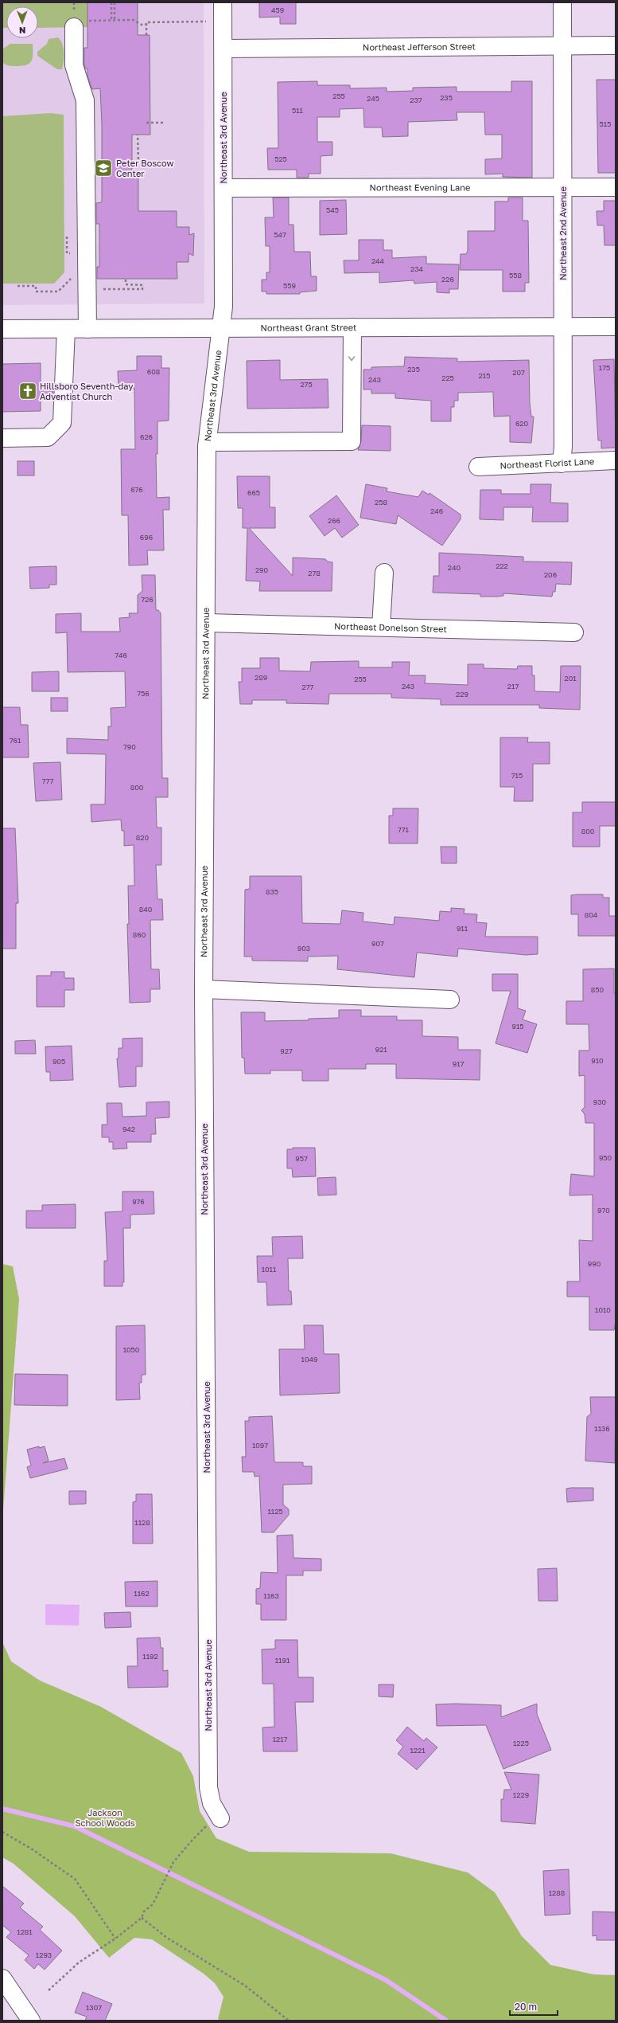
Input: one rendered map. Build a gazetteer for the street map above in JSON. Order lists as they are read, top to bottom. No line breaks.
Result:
{"streets":{"street":["Northeast Jefferson Street","Northeast 3rd Avenue","Northeast Evening Lane","Northeast 2nd Avenue","Northeast Grant Street","Northeast Florist Lane","Northeast Donelson Street"]},"crossings":[["Northeast Jefferson Street","Northeast 3rd Avenue"],["Northeast Jefferson Street","Northeast 2nd Avenue"],["Northeast 3rd Avenue","Northeast Evening Lane"],["Northeast 3rd Avenue","Northeast Grant Street"],["Northeast 3rd Avenue","Northeast Donelson Street"],["Northeast Evening Lane","Northeast 2nd Avenue"],["Northeast 2nd Avenue","Northeast Grant Street"],["Northeast 2nd Avenue","Northeast Florist Lane"]],"parks":["Jackson School Woods"],"places":{"school or university":["Peter Boscow Center"],"church":["Hillsboro Seventh-day Adventist Church"]},"house_numbers":["459","255","235","245","237","511","515","525","545","547","244","234","558","226","559","175","235","608","207","215","225","243","275","620","626","676","665","258","246","266","696","222","240","290","278","206","726","746","289","201","255","243","217","277","756","229","761","790","715","777","800","771","800","820","835","840","804","911","860","907","903","850","915","921","927","910","905","917","930","942","950","957","976","970","990","1011","1010","1050","1049","1136","1097","1125","1128","1162","1163","1192","1191","1217","1225","1221","1229","1288","1281","1293","1307"],"scale_bar":"20 m","north":"bottom"}
